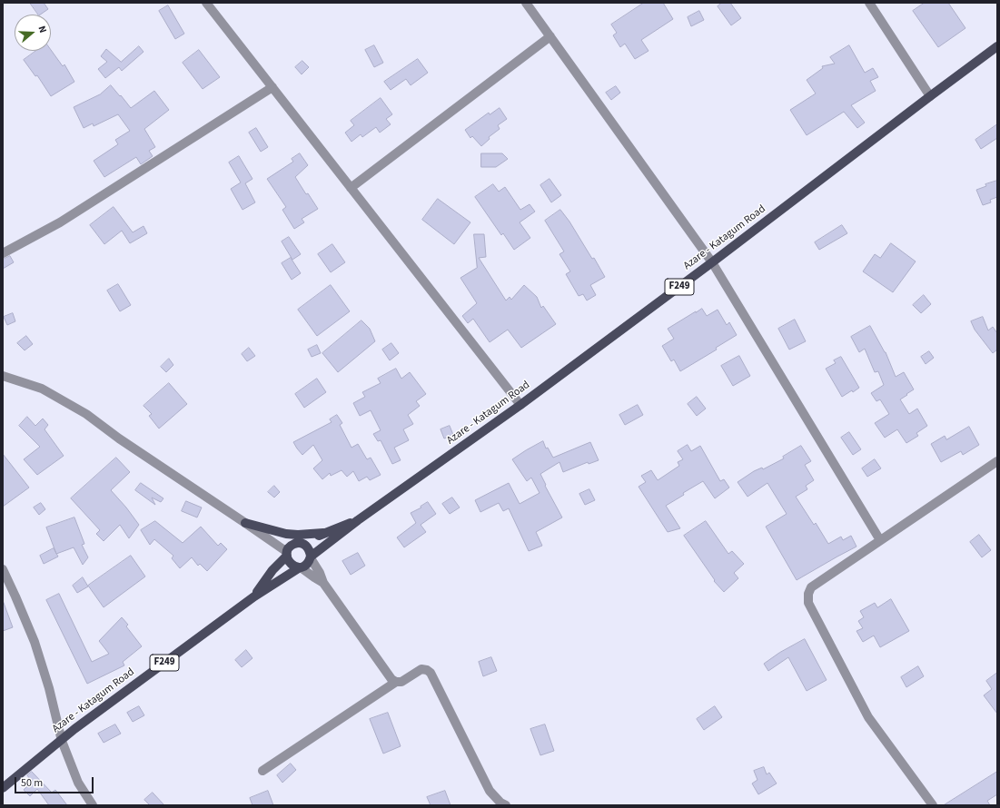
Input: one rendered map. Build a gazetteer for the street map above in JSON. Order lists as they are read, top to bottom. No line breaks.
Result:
{"streets":{"main road":["Azare - Katagum Road","F249"]},"scale_bar":"50 m","north":"right"}
